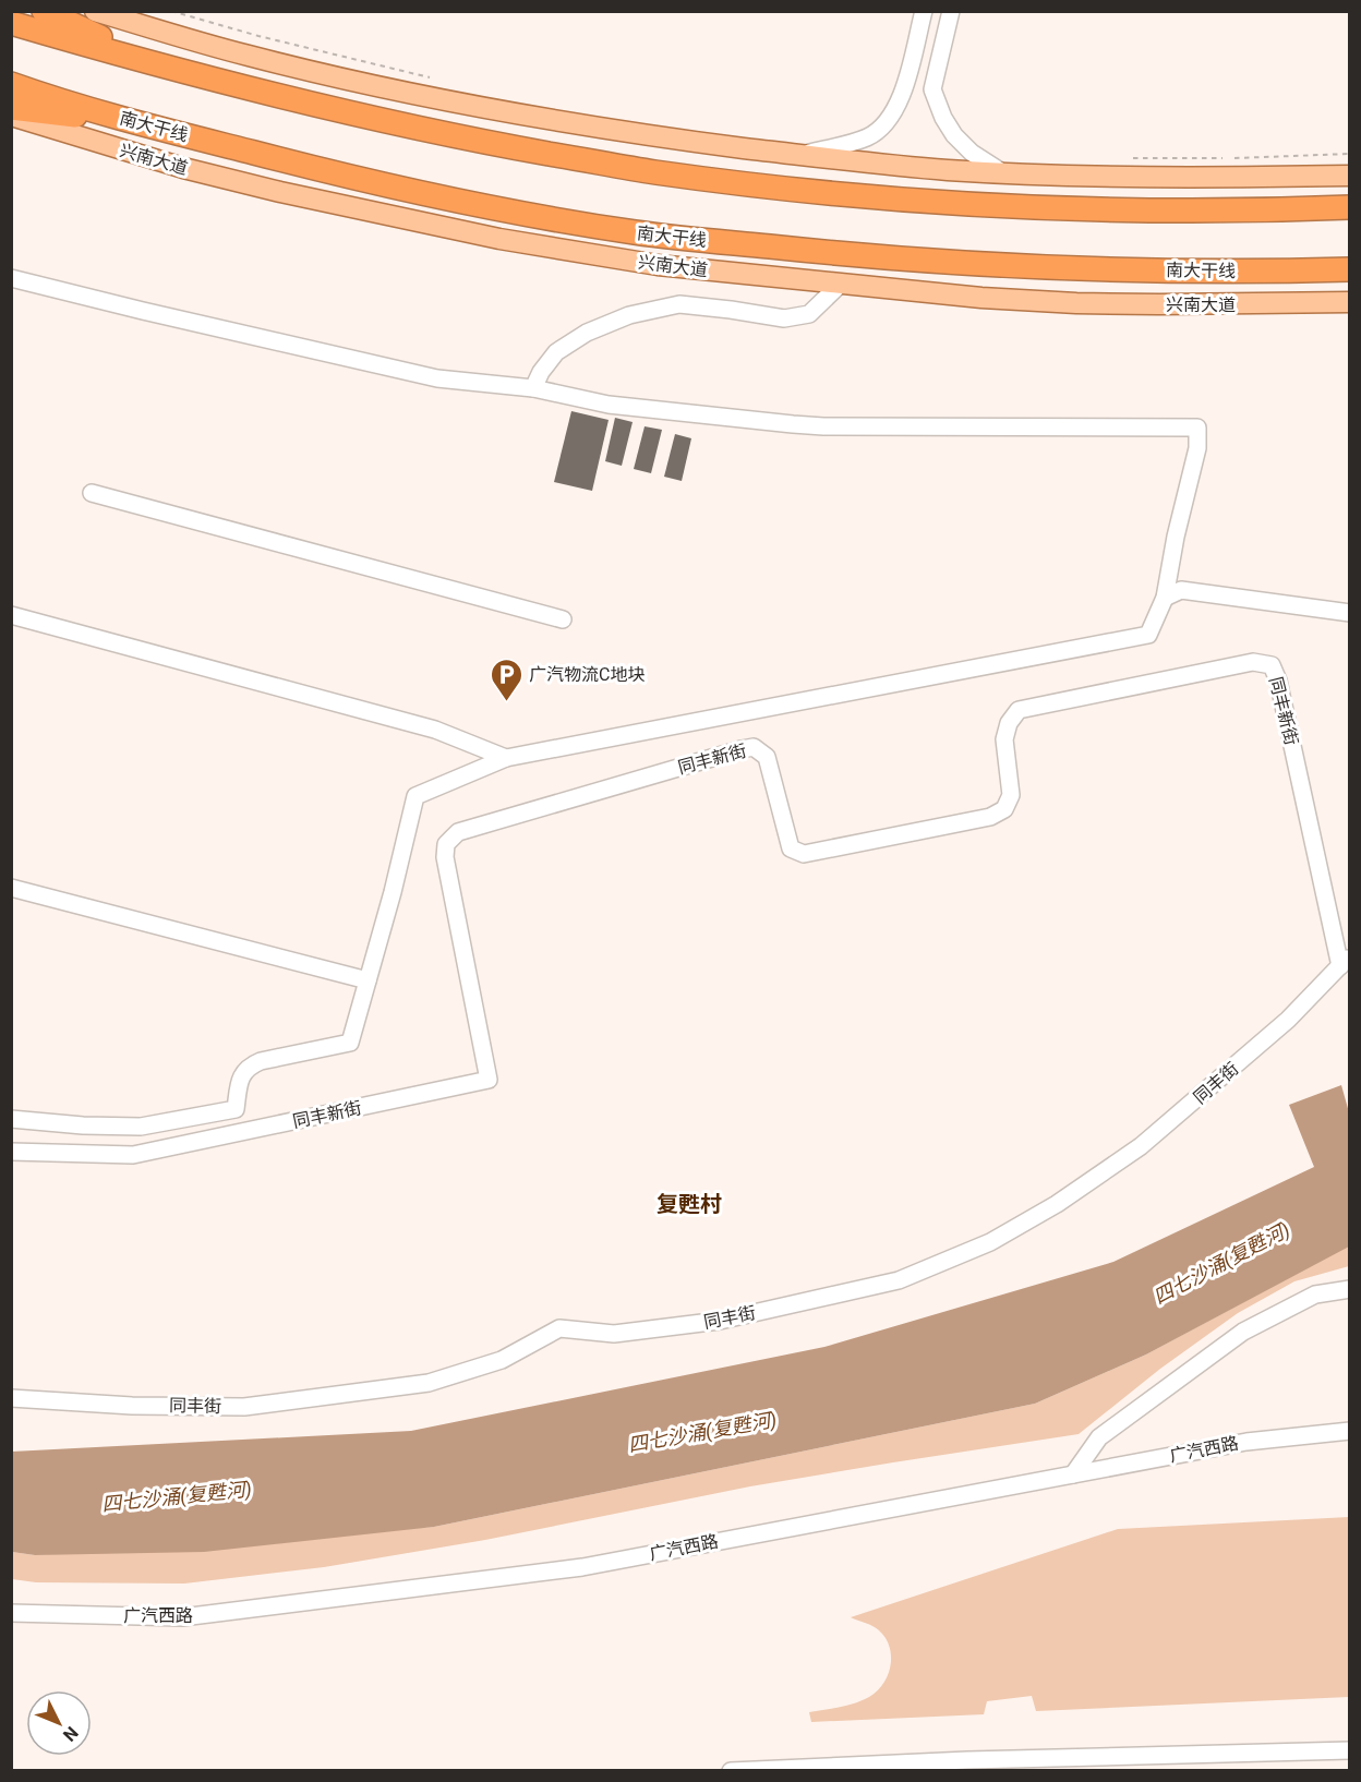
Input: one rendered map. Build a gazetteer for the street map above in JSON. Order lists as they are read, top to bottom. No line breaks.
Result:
{"streets":{"highway":["南大干线"],"main road":["兴南大道"],"street":["同丰新街","同丰街","广汽西路"]},"crossings":[["同丰新街","同丰街"]],"districts":["复甦村"],"water":["四七沙涌(复甦河)"],"places":{"parking":["广汽物流C地块"]},"north":"bottom right"}
